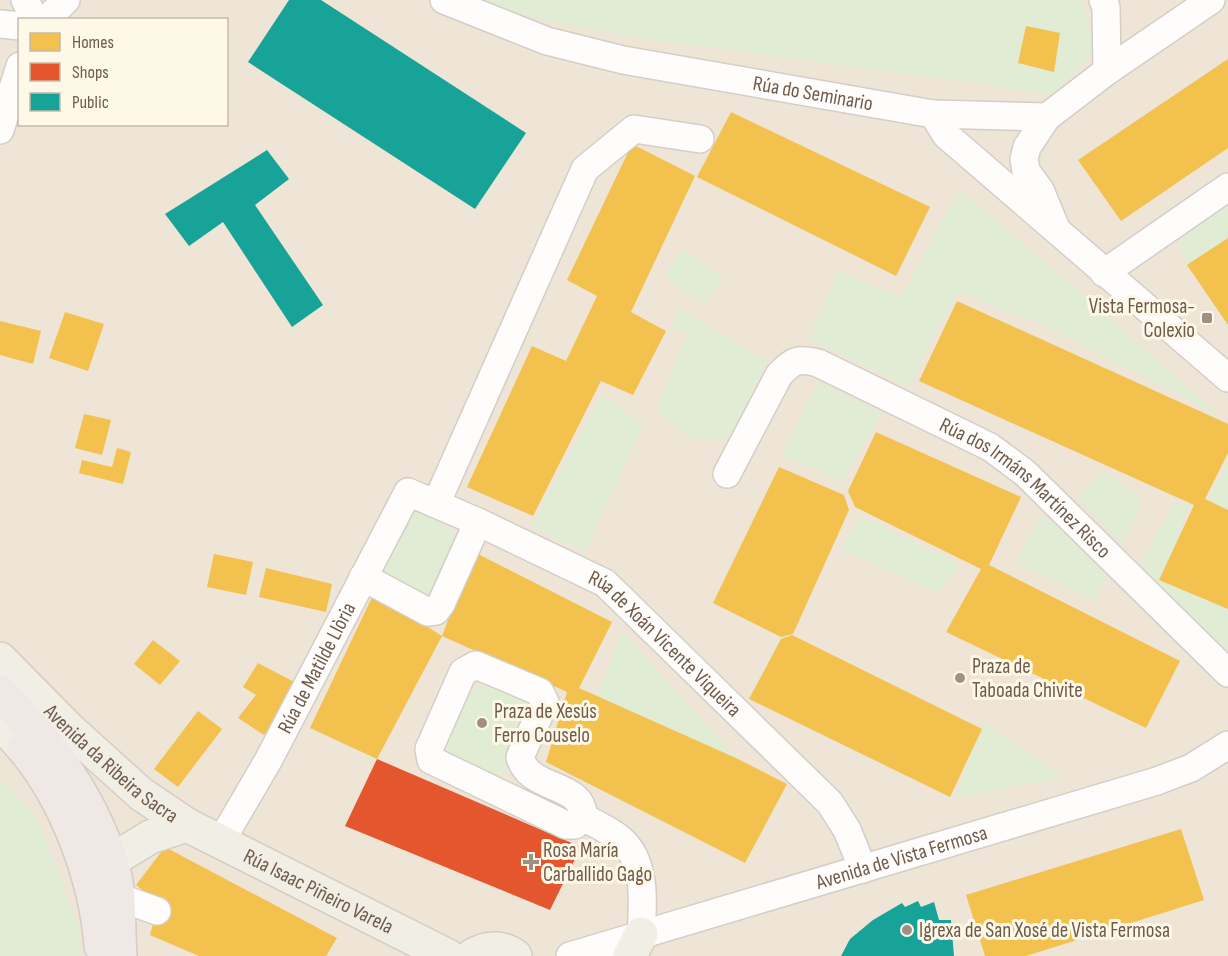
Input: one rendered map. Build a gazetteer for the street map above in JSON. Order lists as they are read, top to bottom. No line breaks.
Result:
{"streets":{"main road":["Avenida da Ribeira Sacra","Rúa Isaac Piñeiro Varela"],"street":["Rúa do Seminario","Rúa dos Irmáns Martínez Risco","Rúa de Xoán Vicente Viqueira","Rúa de Matilde Llòria","Avenida de Vista Fermosa"]},"crossings":[["Rúa de Xoán Vicente Viqueira","Rúa de Matilde Llòria"],["Rúa de Xoán Vicente Viqueira","Avenida de Vista Fermosa"],["Rúa de Matilde Llòria","Avenida da Ribeira Sacra"],["Rúa de Matilde Llòria","Rúa Isaac Piñeiro Varela"],["Avenida da Ribeira Sacra","Rúa Isaac Piñeiro Varela"]],"places":{"transit":["Vista Fermosa- Colexio"],"other":["Praza de Taboada Chivite","Praza de Xesús Ferro Couselo","Igrexa de San Xosé de Vista Fermosa"],"health":["Rosa María Carballido Gago"]},"legend":["Homes","Shops","Public"]}
